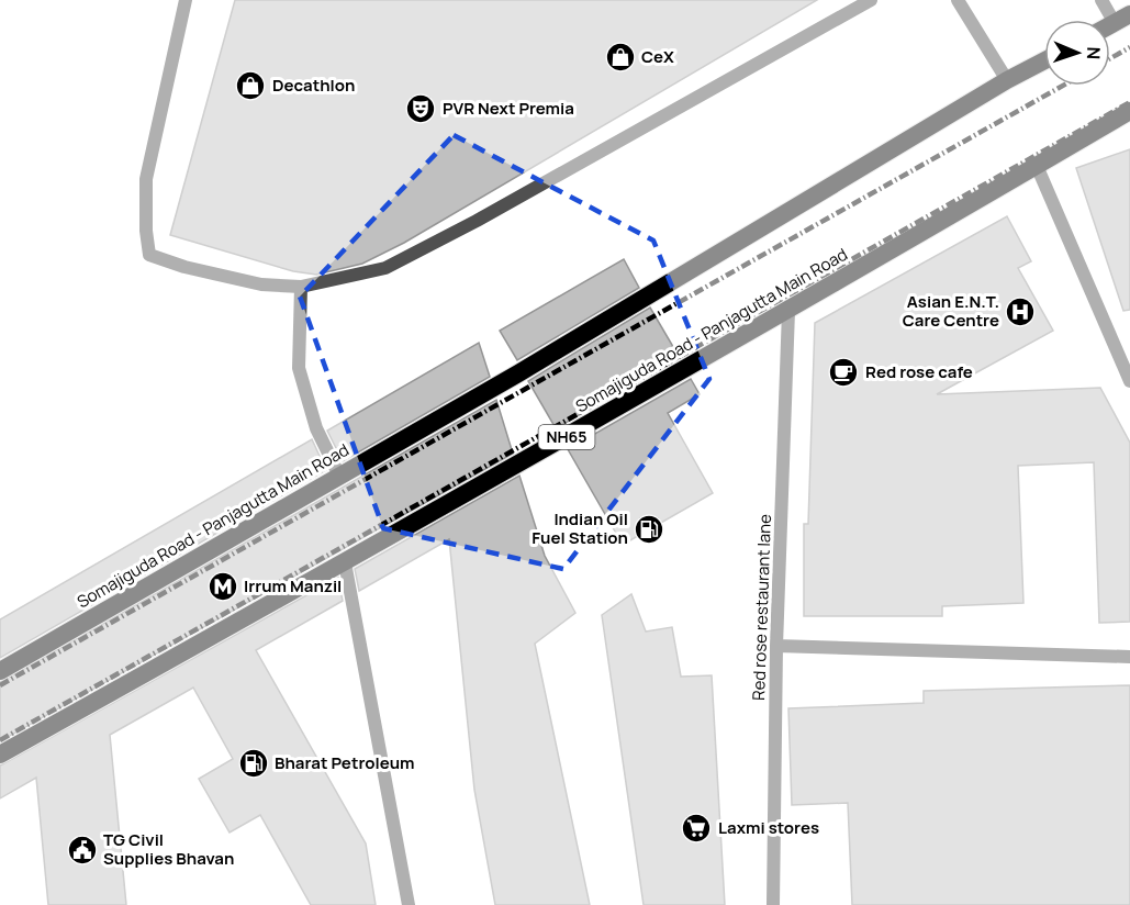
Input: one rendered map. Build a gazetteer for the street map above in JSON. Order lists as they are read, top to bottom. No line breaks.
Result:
{"streets":{"highway":["Somajiguda Road - Panjagutta Main Road","NH65"],"street":["Red rose restaurant lane"]},"crossings":[["Somajiguda Road - Panjagutta Main Road","Red rose restaurant lane"]],"places":{"shop":["CeX","Decathlon"],"theatre":["PVR Next Premia"],"hospital":["Asian E.N.T. Care Centre"],"cafe":["Red rose cafe"],"fuel station":["Indian Oil Fuel Station","Bharat Petroleum"],"metro station":["Irrum Manzil"],"supermarket":["Laxmi stores"],"public building":["TG Civil Supplies Bhavan"]},"north":"right"}
